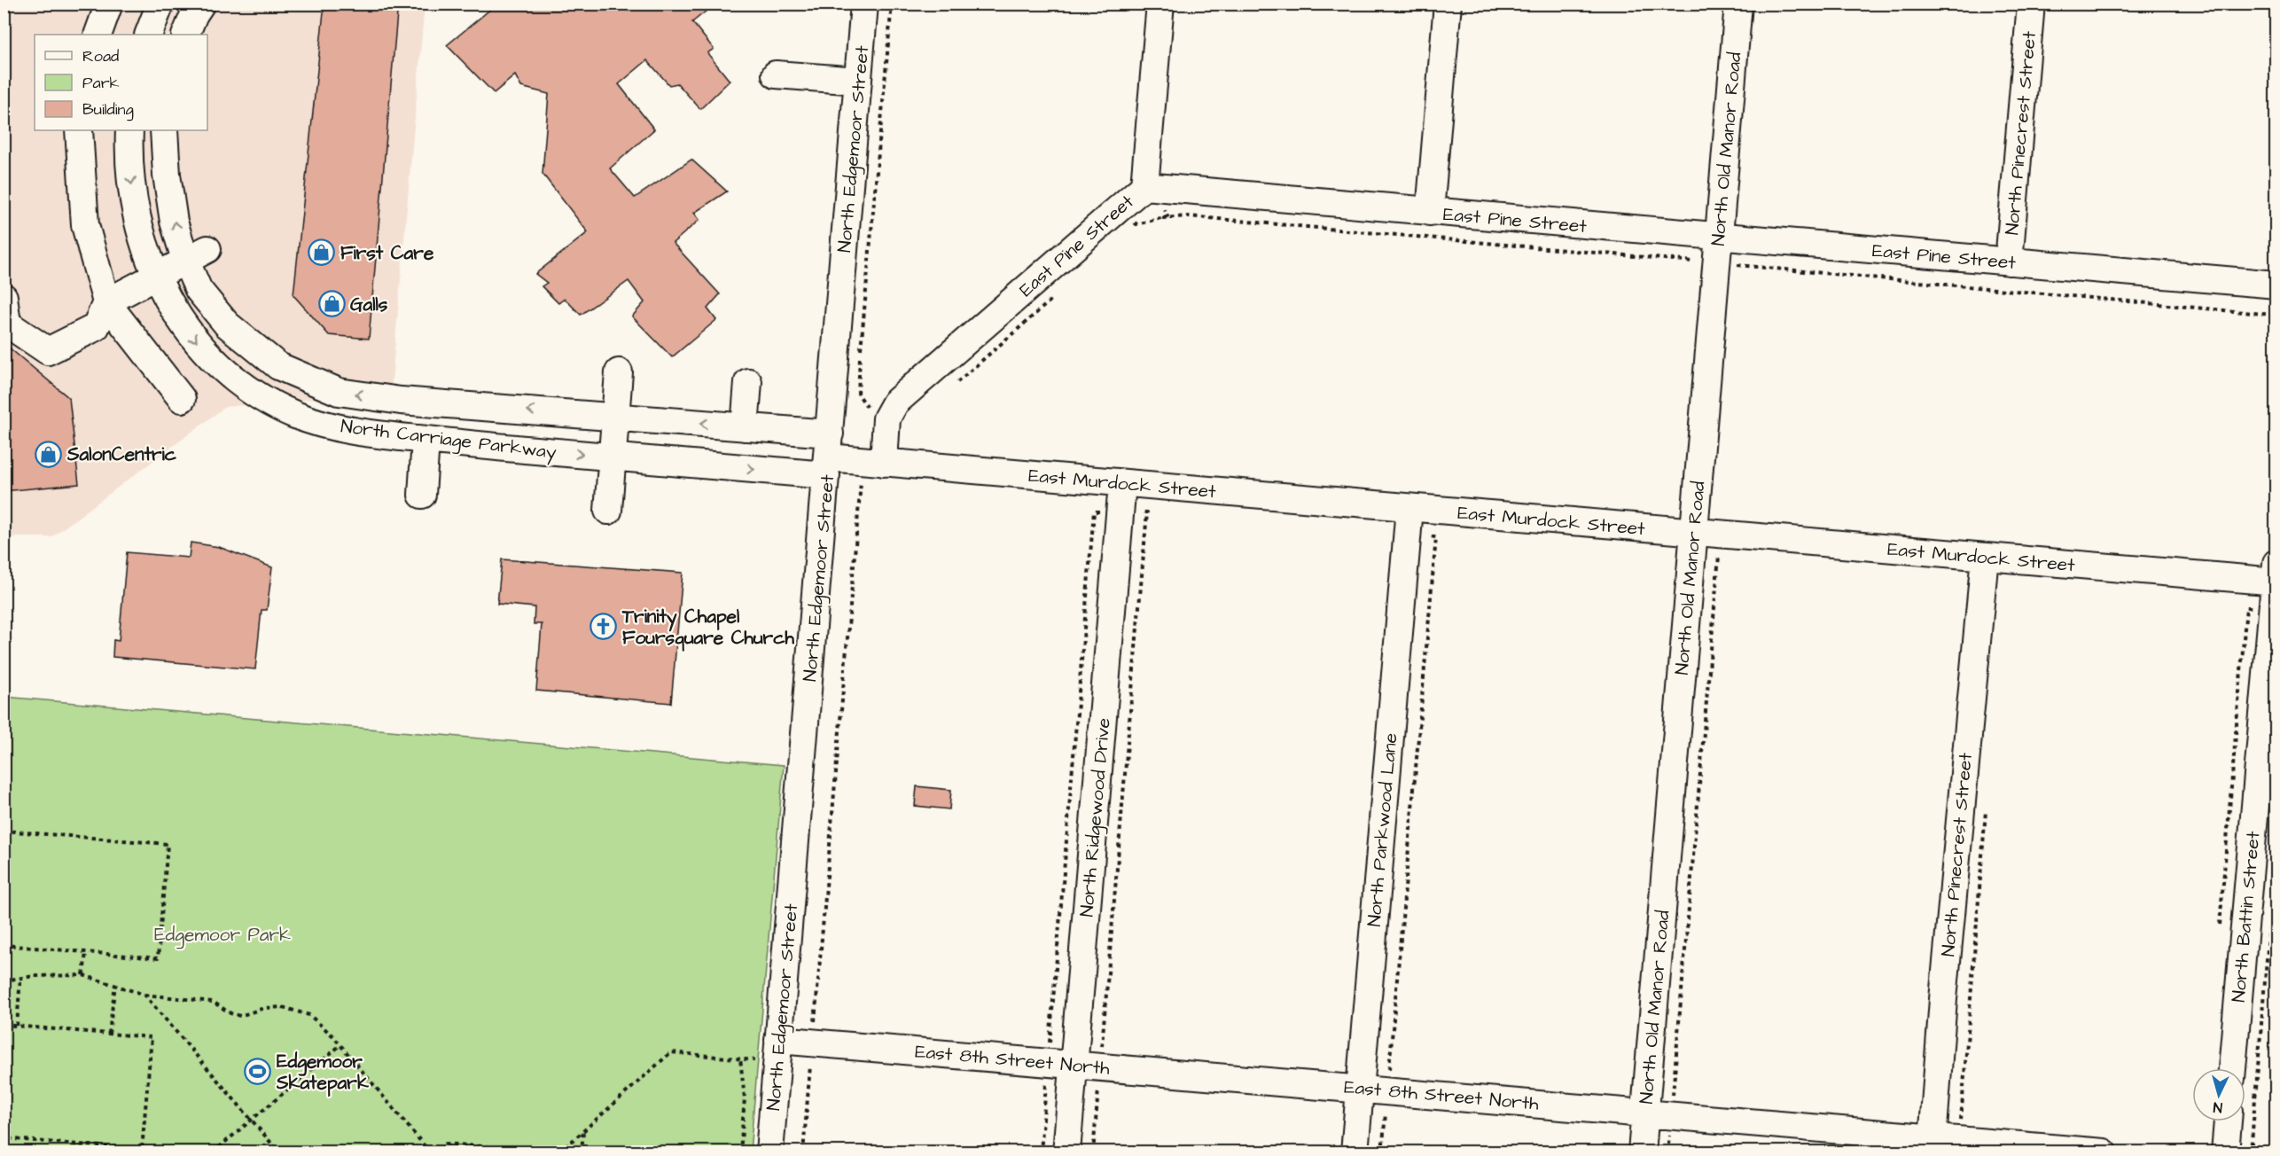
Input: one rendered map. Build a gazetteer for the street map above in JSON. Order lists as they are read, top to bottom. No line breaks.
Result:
{"streets":{"street":["North Pinecrest Street","North Edgemoor Street","North Old Manor Road","East Pine Street","North Carriage Parkway","East Murdock Street","North Ridgewood Drive","North Parkwood Lane","North Battin Street","East 8th Street North"]},"crossings":[["North Pinecrest Street","East Pine Street"],["North Pinecrest Street","East Murdock Street"],["North Pinecrest Street","East 8th Street North"],["North Edgemoor Street","North Carriage Parkway"],["North Edgemoor Street","East Murdock Street"],["North Edgemoor Street","East 8th Street North"],["North Old Manor Road","East Pine Street"],["North Old Manor Road","East Murdock Street"],["North Old Manor Road","East 8th Street North"],["East Pine Street","East Murdock Street"],["North Carriage Parkway","East Murdock Street"],["East Murdock Street","North Ridgewood Drive"],["East Murdock Street","North Parkwood Lane"],["East Murdock Street","North Battin Street"],["North Ridgewood Drive","East 8th Street North"],["North Parkwood Lane","East 8th Street North"]],"parks":["Edgemoor Park"],"places":{"shop":["First Care","Galls","SalonCentric"],"church":["Trinity Chapel Foursquare Church"],"sports":["Edgemoor Skatepark"]},"legend":["Road","Park","Building"],"north":"bottom"}
